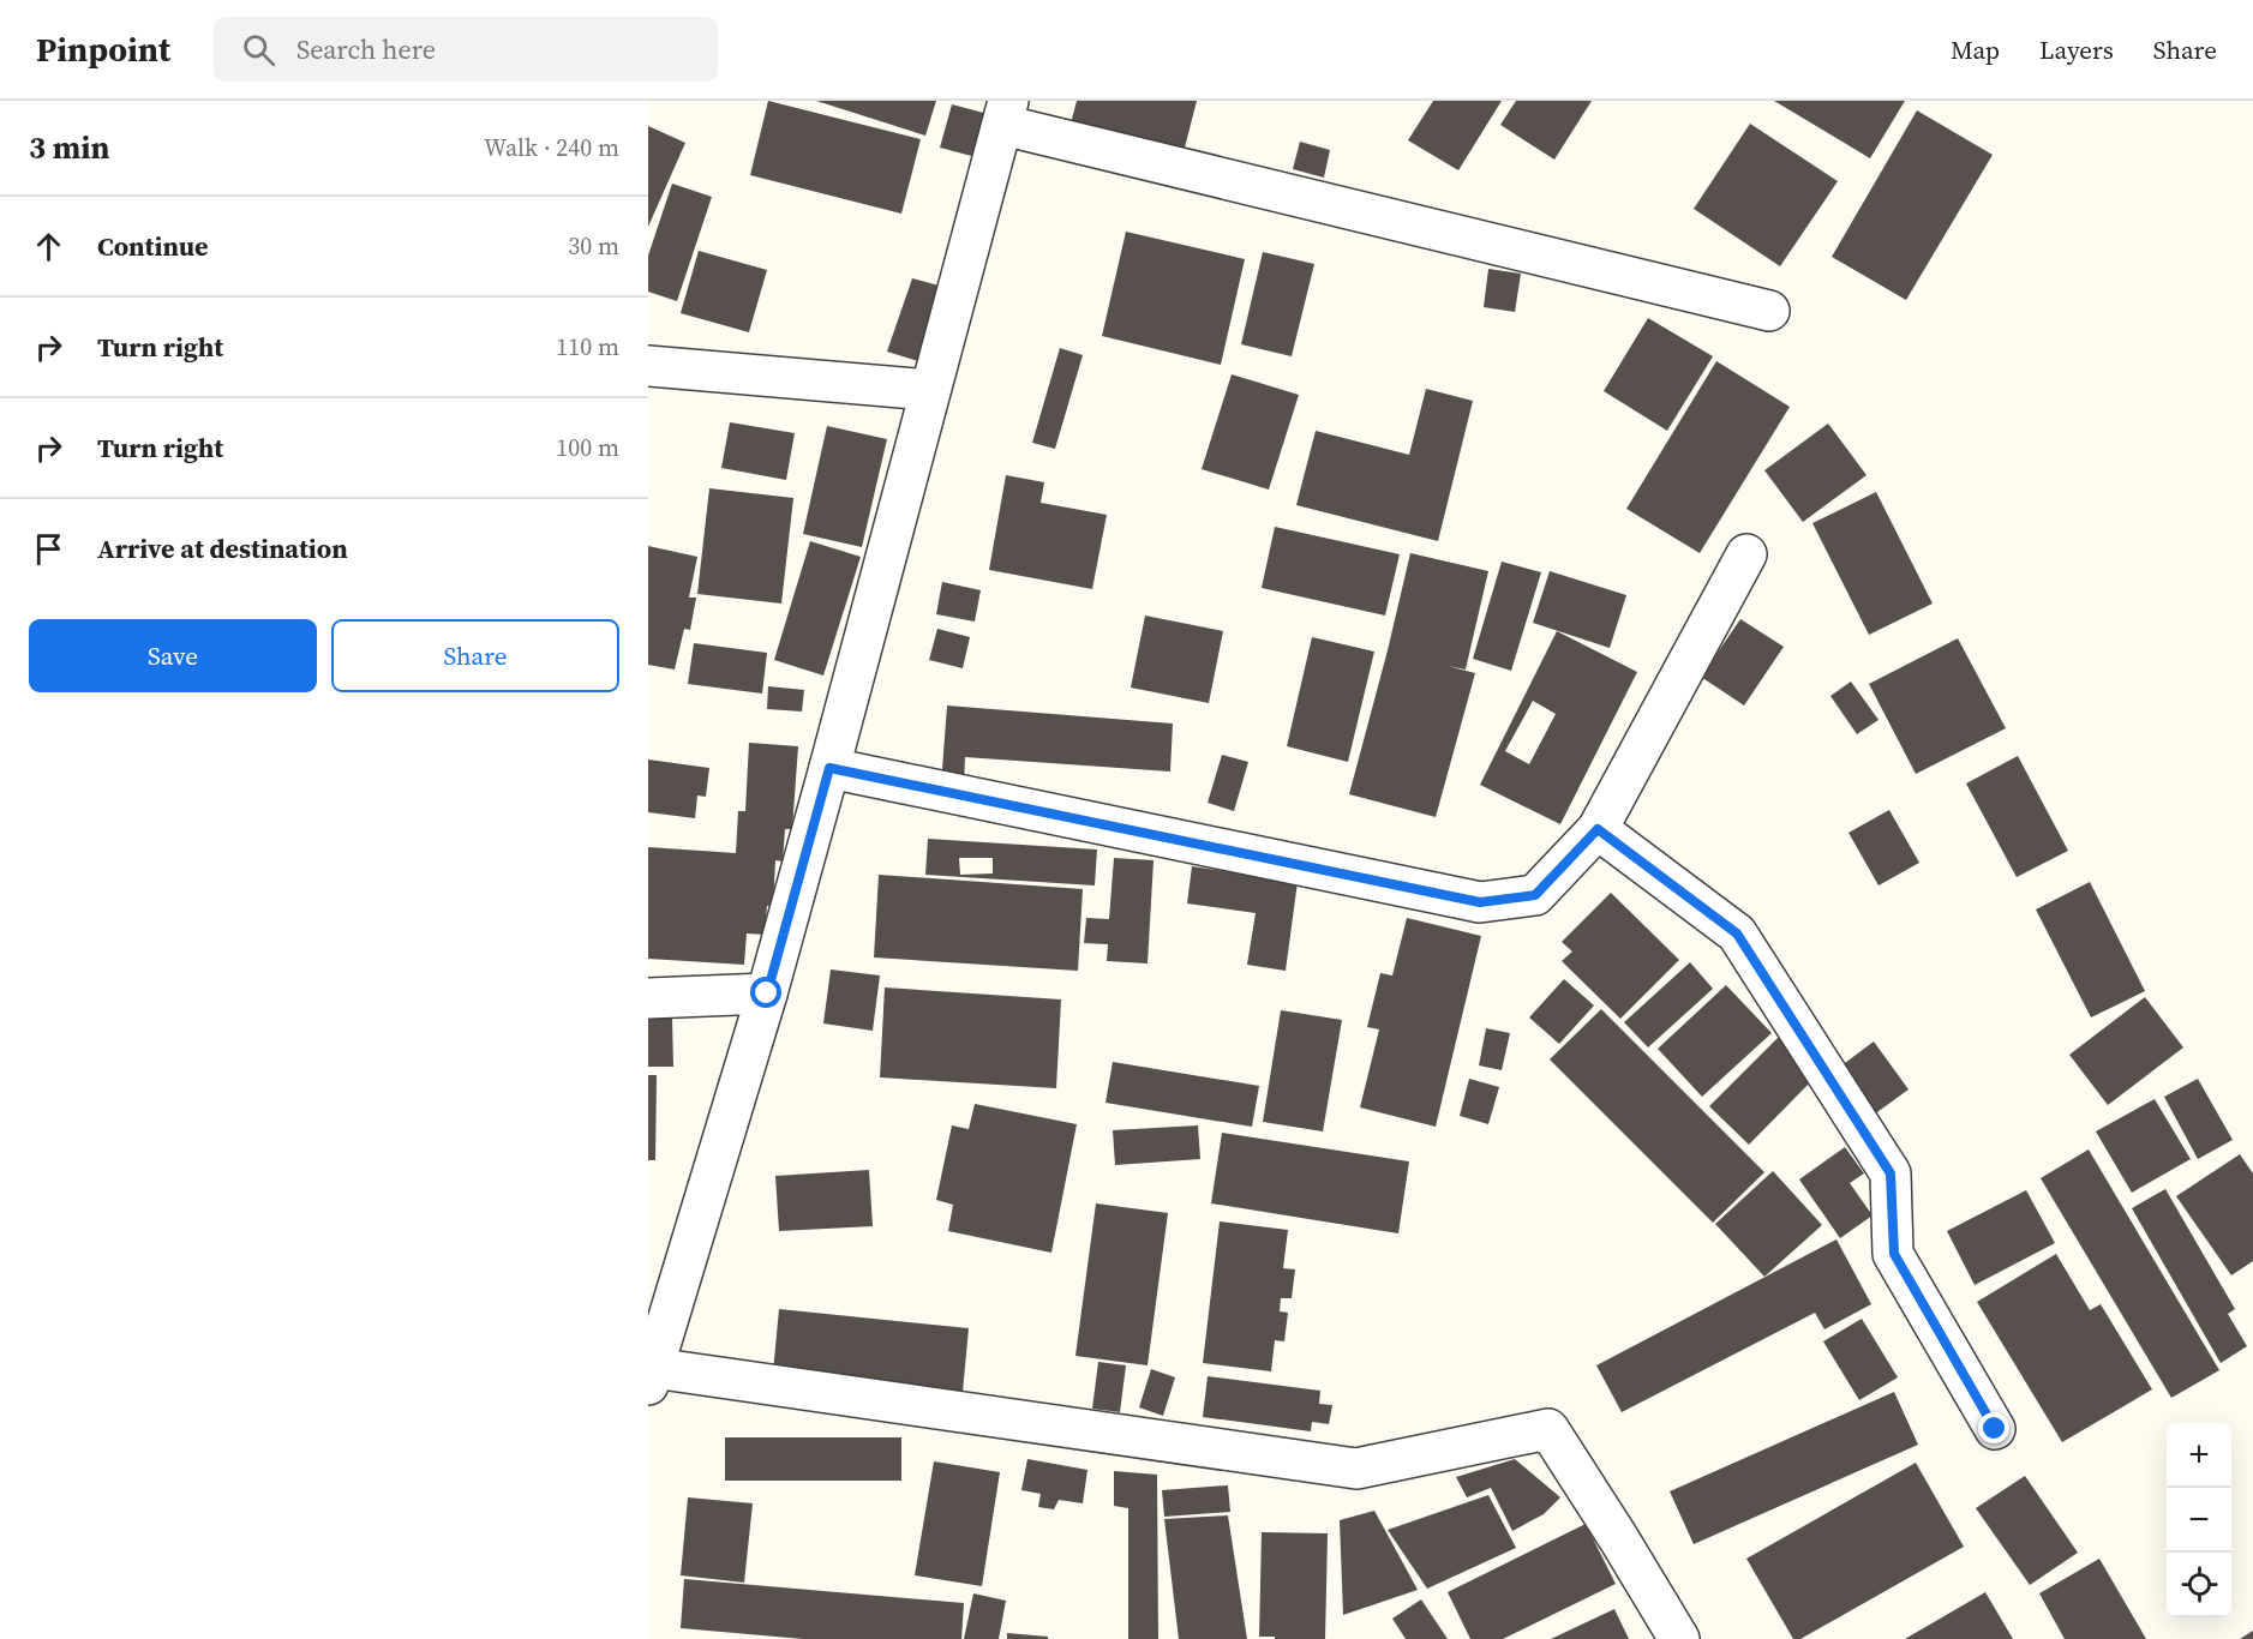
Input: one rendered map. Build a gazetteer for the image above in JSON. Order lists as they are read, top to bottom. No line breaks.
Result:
{"page":{"header":"Pinpoint","search":"Search here","nav":["Map","Layers","Share"],"heading":["3 min","Walk · 240 m"],"list":[["Continue","30 m"],["Turn right","110 m"],["Turn right","100 m"],"Arrive at destination"],"buttons":["Save","Share"],"map_buttons":["+","−"]}}
